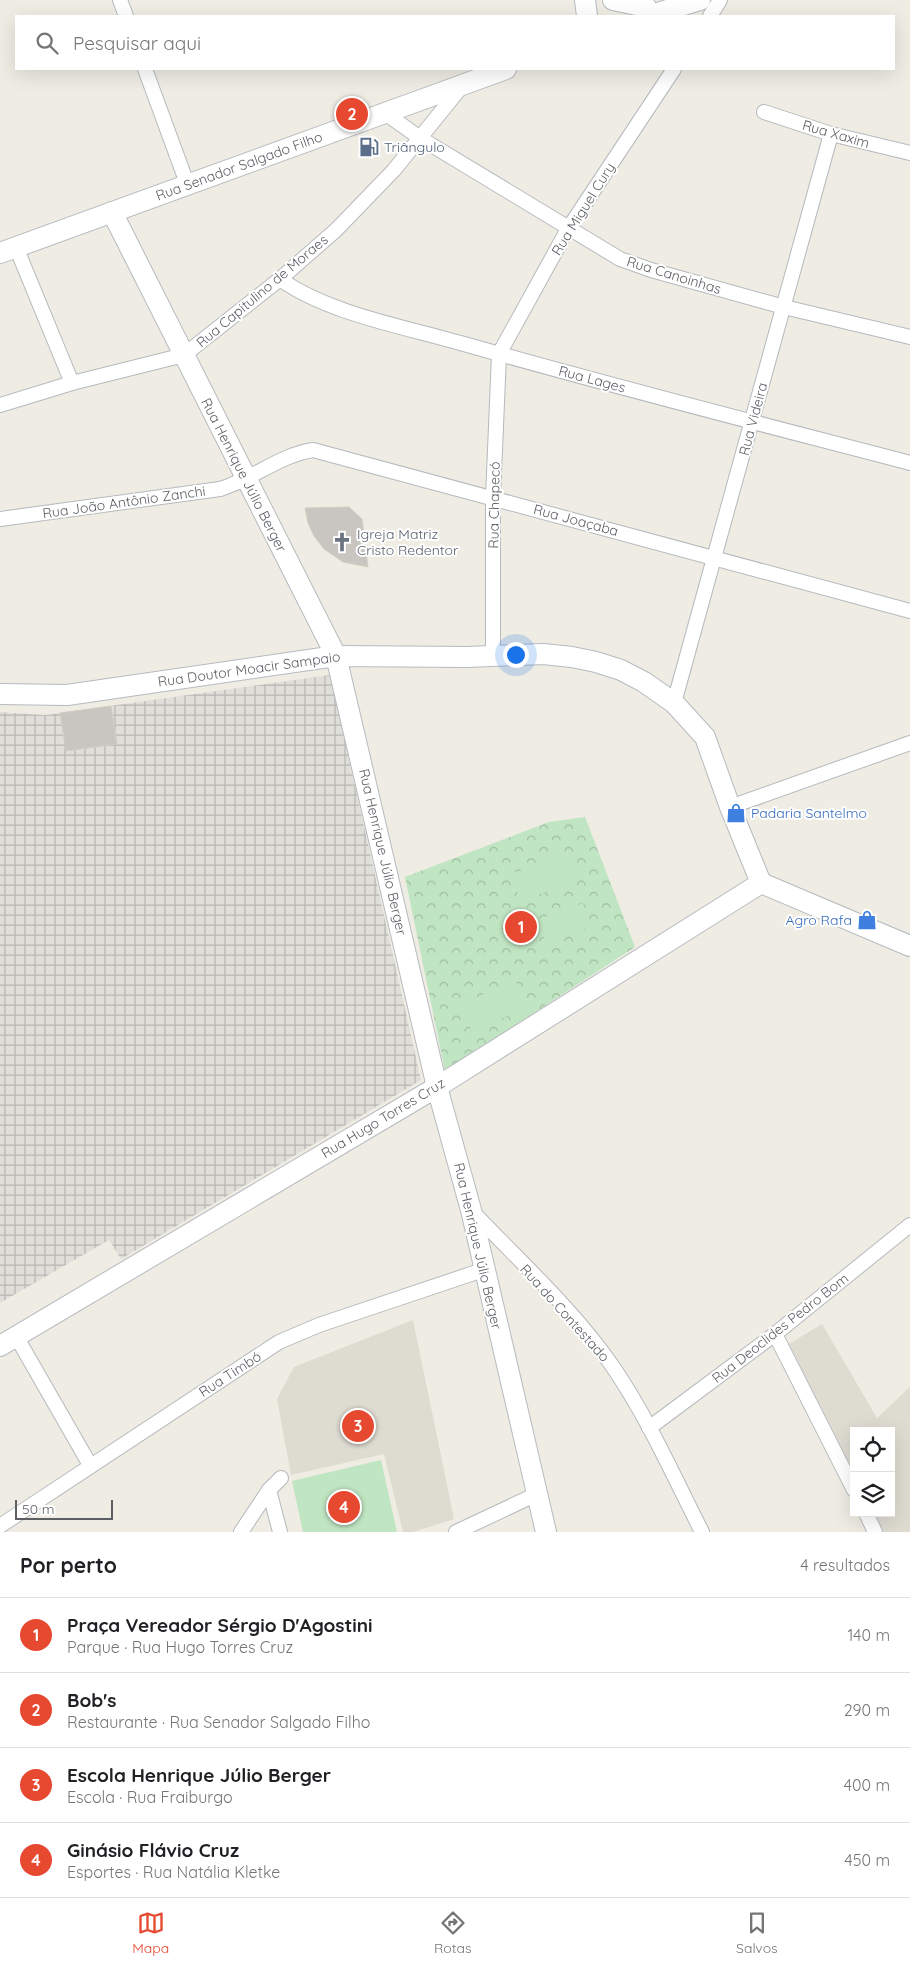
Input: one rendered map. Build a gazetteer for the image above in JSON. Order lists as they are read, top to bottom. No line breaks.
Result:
{"streets":{"street":["Rua Xaxim","Rua Senador Salgado Filho","Rua Miguel Cury","Rua Canoinhas","Rua Capitulino de Moraes","Rua Lages","Rua Videira","Rua Henrique Júlio Berger","Rua João Antônio Zanchi","Rua Chapecó","Rua Joaçaba","Rua Doutor Moacir Sampaio","Rua Hugo Torres Cruz","Rua do Contestado","Rua Deoclides Pedro Bom","Rua Timbó"]},"crossings":[["Rua Xaxim","Rua Videira"],["Rua Senador Salgado Filho","Rua Canoinhas"],["Rua Senador Salgado Filho","Rua Capitulino de Moraes"],["Rua Senador Salgado Filho","Rua Henrique Júlio Berger"],["Rua Miguel Cury","Rua Canoinhas"],["Rua Miguel Cury","Rua Lages"],["Rua Miguel Cury","Rua Chapecó"],["Rua Canoinhas","Rua Capitulino de Moraes"],["Rua Canoinhas","Rua Videira"],["Rua Capitulino de Moraes","Rua Lages"],["Rua Capitulino de Moraes","Rua Henrique Júlio Berger"],["Rua Lages","Rua Videira"],["Rua Lages","Rua Chapecó"],["Rua Videira","Rua Joaçaba"],["Rua Videira","Rua Doutor Moacir Sampaio"],["Rua Henrique Júlio Berger","Rua João Antônio Zanchi"],["Rua Henrique Júlio Berger","Rua Joaçaba"],["Rua Henrique Júlio Berger","Rua Doutor Moacir Sampaio"],["Rua Henrique Júlio Berger","Rua Hugo Torres Cruz"],["Rua Henrique Júlio Berger","Rua do Contestado"],["Rua Henrique Júlio Berger","Rua Timbó"],["Rua João Antônio Zanchi","Rua Joaçaba"],["Rua Chapecó","Rua Joaçaba"],["Rua Chapecó","Rua Doutor Moacir Sampaio"],["Rua Doutor Moacir Sampaio","Rua Hugo Torres Cruz"],["Rua do Contestado","Rua Deoclides Pedro Bom"]],"places":{"fuel station":["Triângulo"],"church":["Igreja Matriz Cristo Redentor"],"shop":["Padaria Santelmo","Agro Rafa"]},"scale_bar":"50 m","page":{"search":"Pesquisar aqui","pins":["2","1","3","4"],"scale":"50 m","heading":["Por perto","4 resultados"],"list":[{"mark":"1","name":"Praça Vereador Sérgio D'Agostini","note":"Parque · Rua Hugo Torres Cruz","value":"140 m"},{"mark":"2","name":"Bob's","note":"Restaurante · Rua Senador Salgado Filho","value":"290 m"},{"mark":"3","name":"Escola Henrique Júlio Berger","note":"Escola · Rua Fraiburgo","value":"400 m"},{"mark":"4","name":"Ginásio Flávio Cruz","note":"Esportes · Rua Natália Kletke","value":"450 m"}],"nav":["Mapa","Rotas","Salvos"]}}
